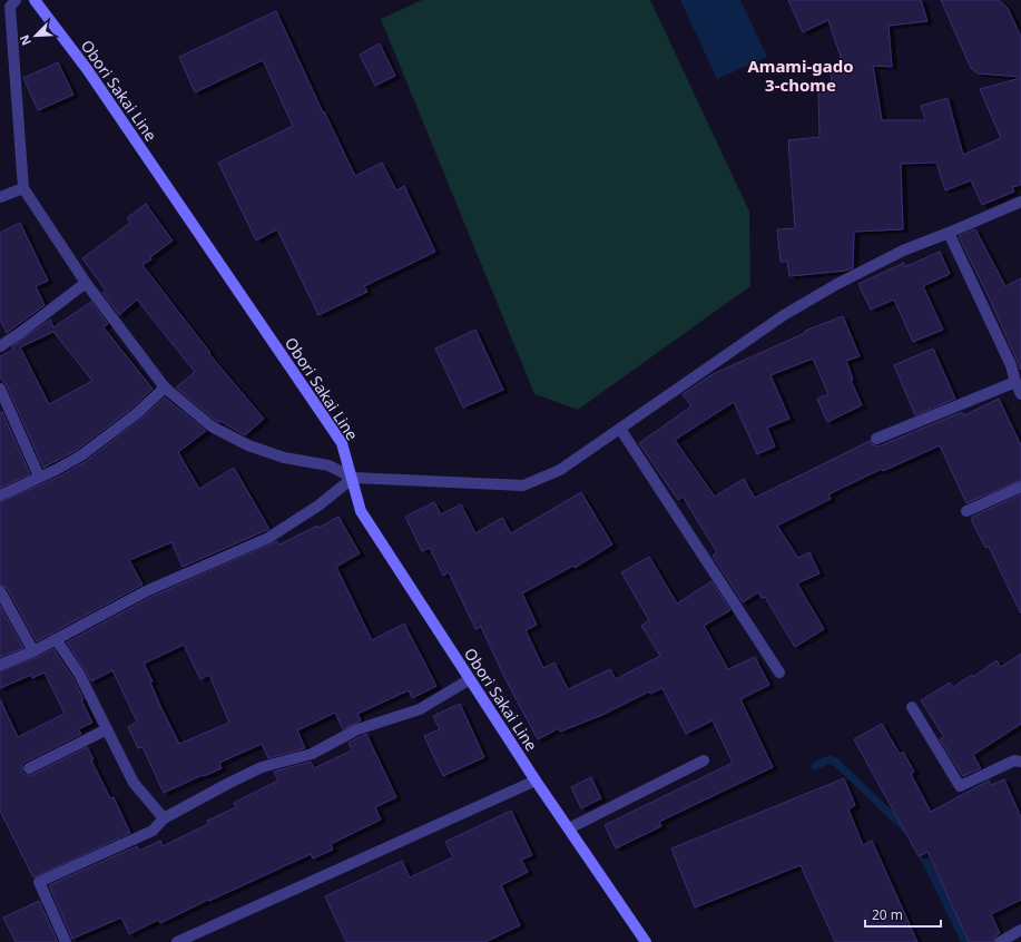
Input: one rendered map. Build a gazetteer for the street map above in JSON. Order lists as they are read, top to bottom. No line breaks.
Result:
{"streets":{"main road":["Obori Sakai Line"]},"districts":["Amami-gado 3-chome"],"scale_bar":"20 m","north":"bottom left"}
